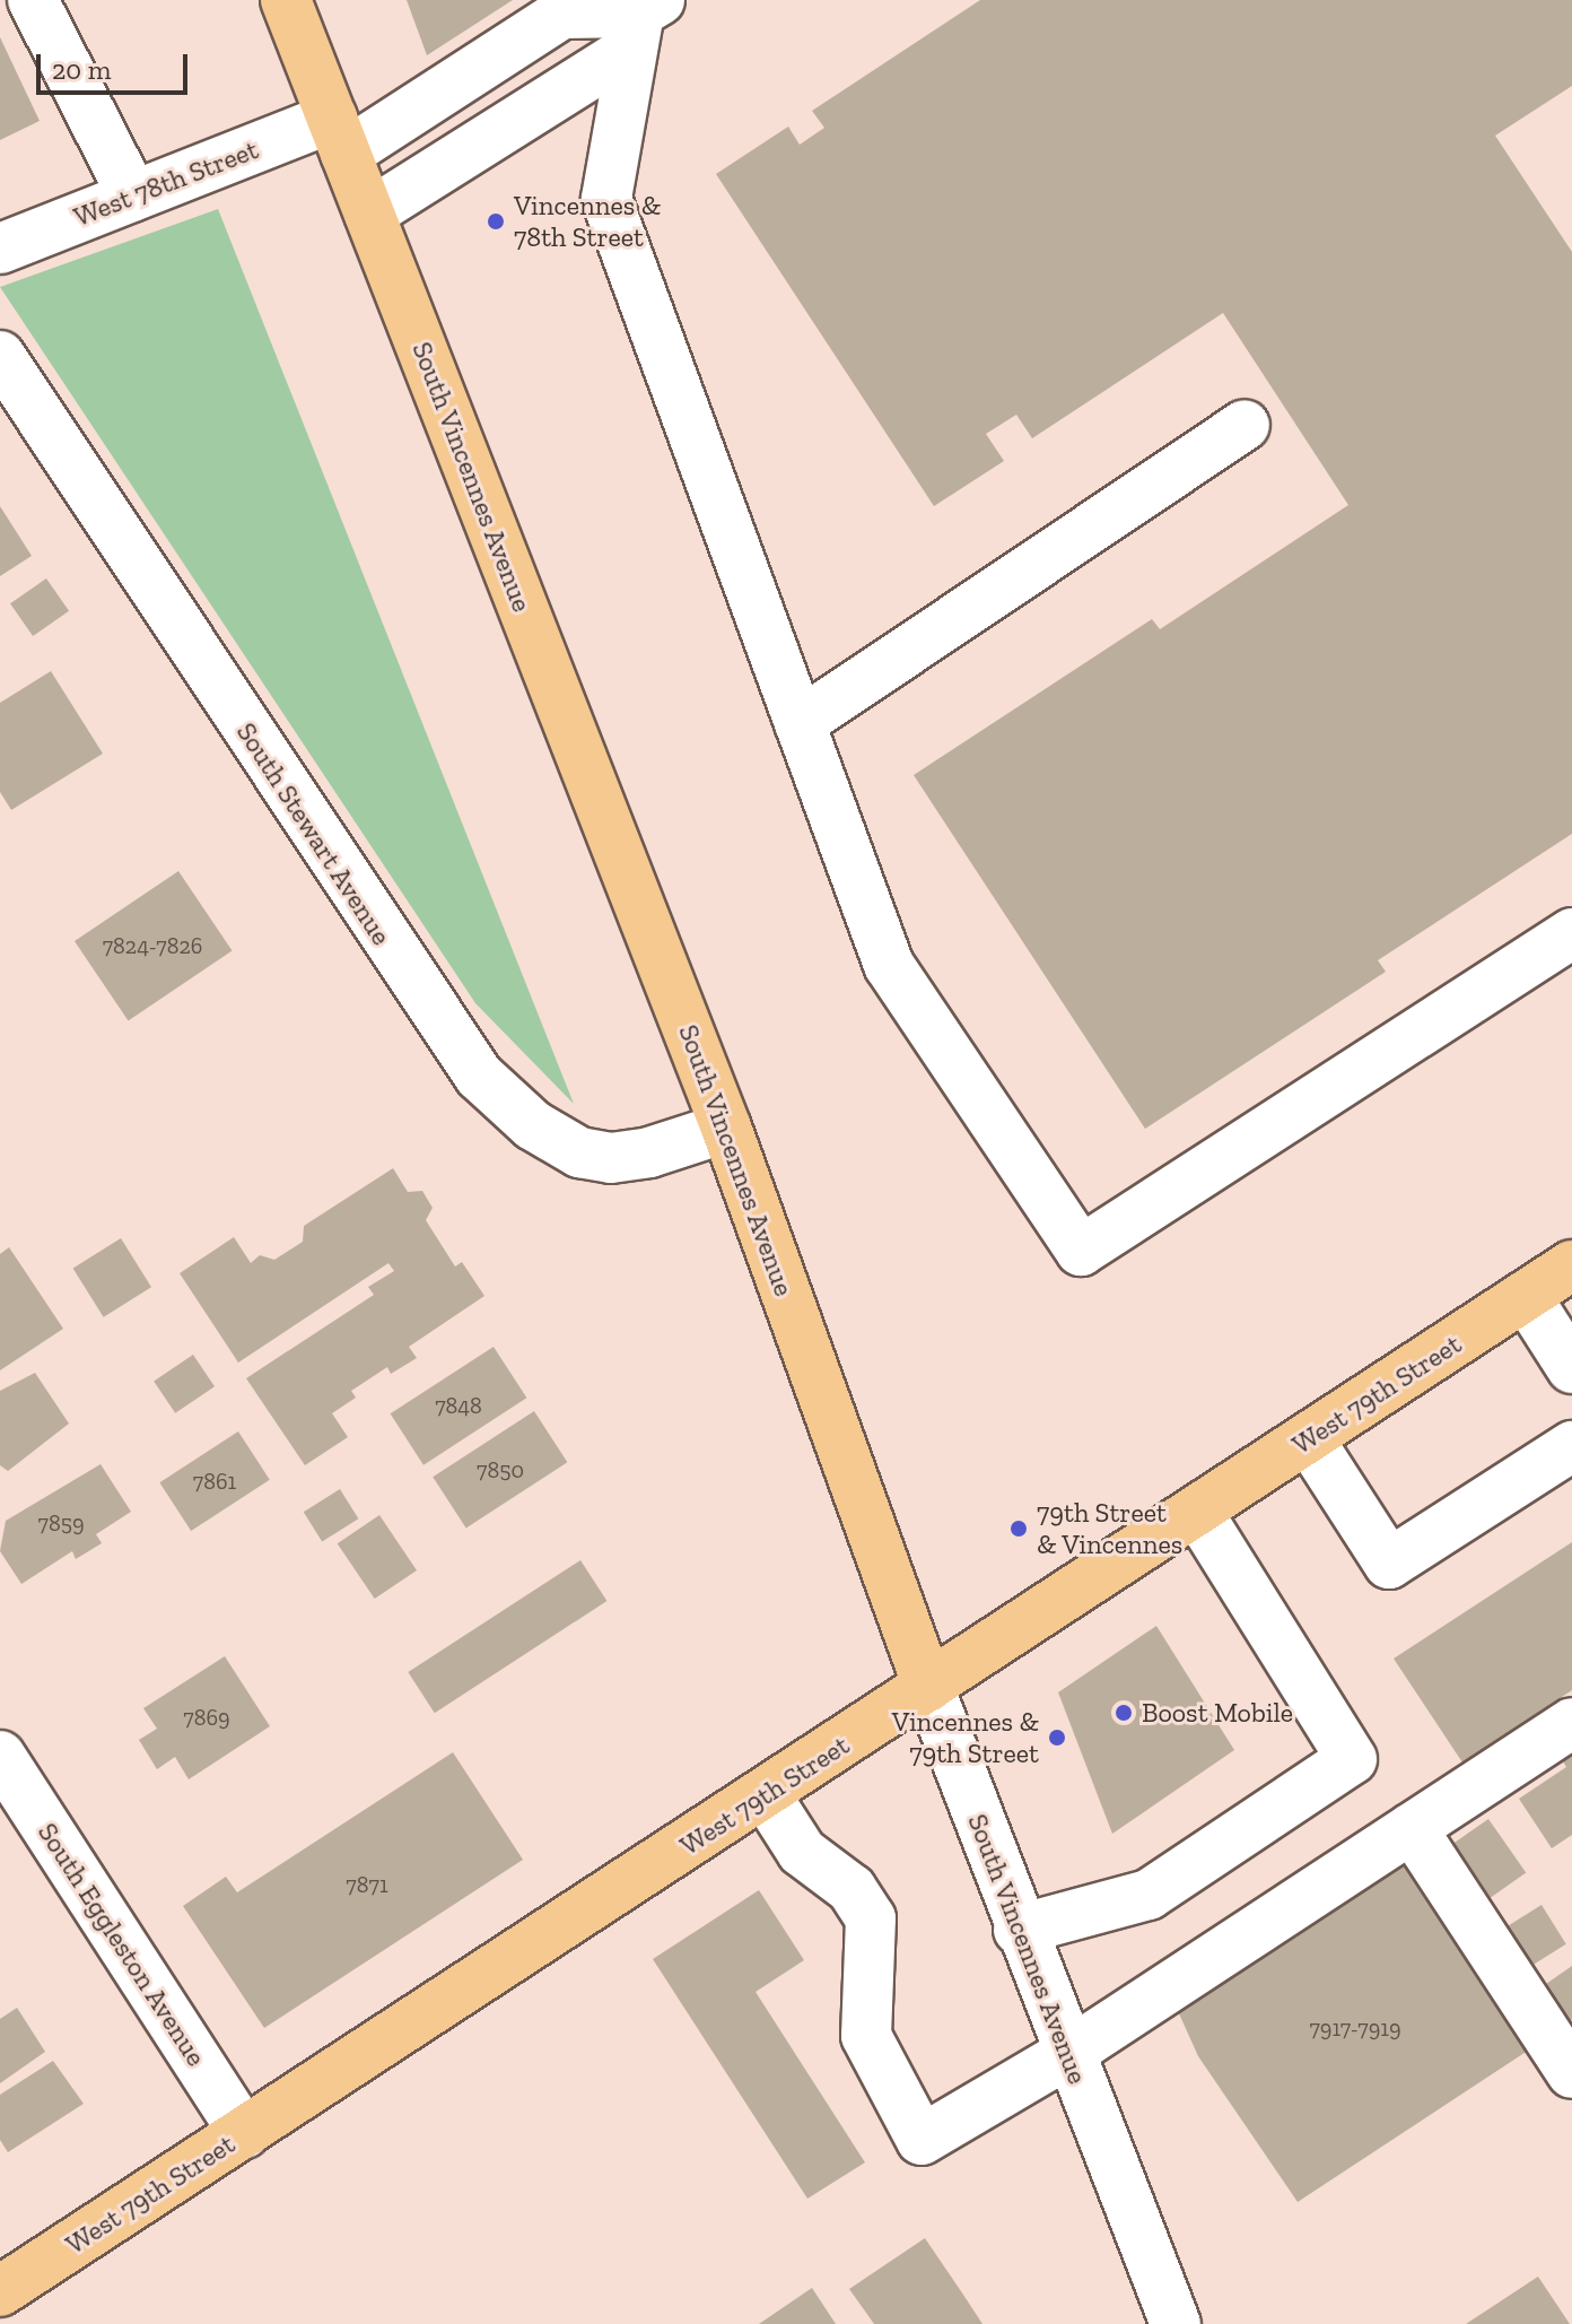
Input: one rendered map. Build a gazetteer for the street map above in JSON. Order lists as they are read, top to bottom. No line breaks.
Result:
{"streets":{"main road":["South Vincennes Avenue","West 79th Street"],"street":["West 78th Street","South Stewart Avenue","South Eggleston Avenue"]},"crossings":[["West 78th Street","South Vincennes Avenue"],["South Vincennes Avenue","South Stewart Avenue"],["South Vincennes Avenue","West 79th Street"],["West 79th Street","South Eggleston Avenue"]],"places":["Vincennes & 78th Street","79th Street & Vincennes","Boost Mobile","Vincennes & 79th Street"],"house_numbers":["7824-7826","7848","7850","7861","7859","7869","7871","7917-7919"],"scale_bar":"20 m"}
